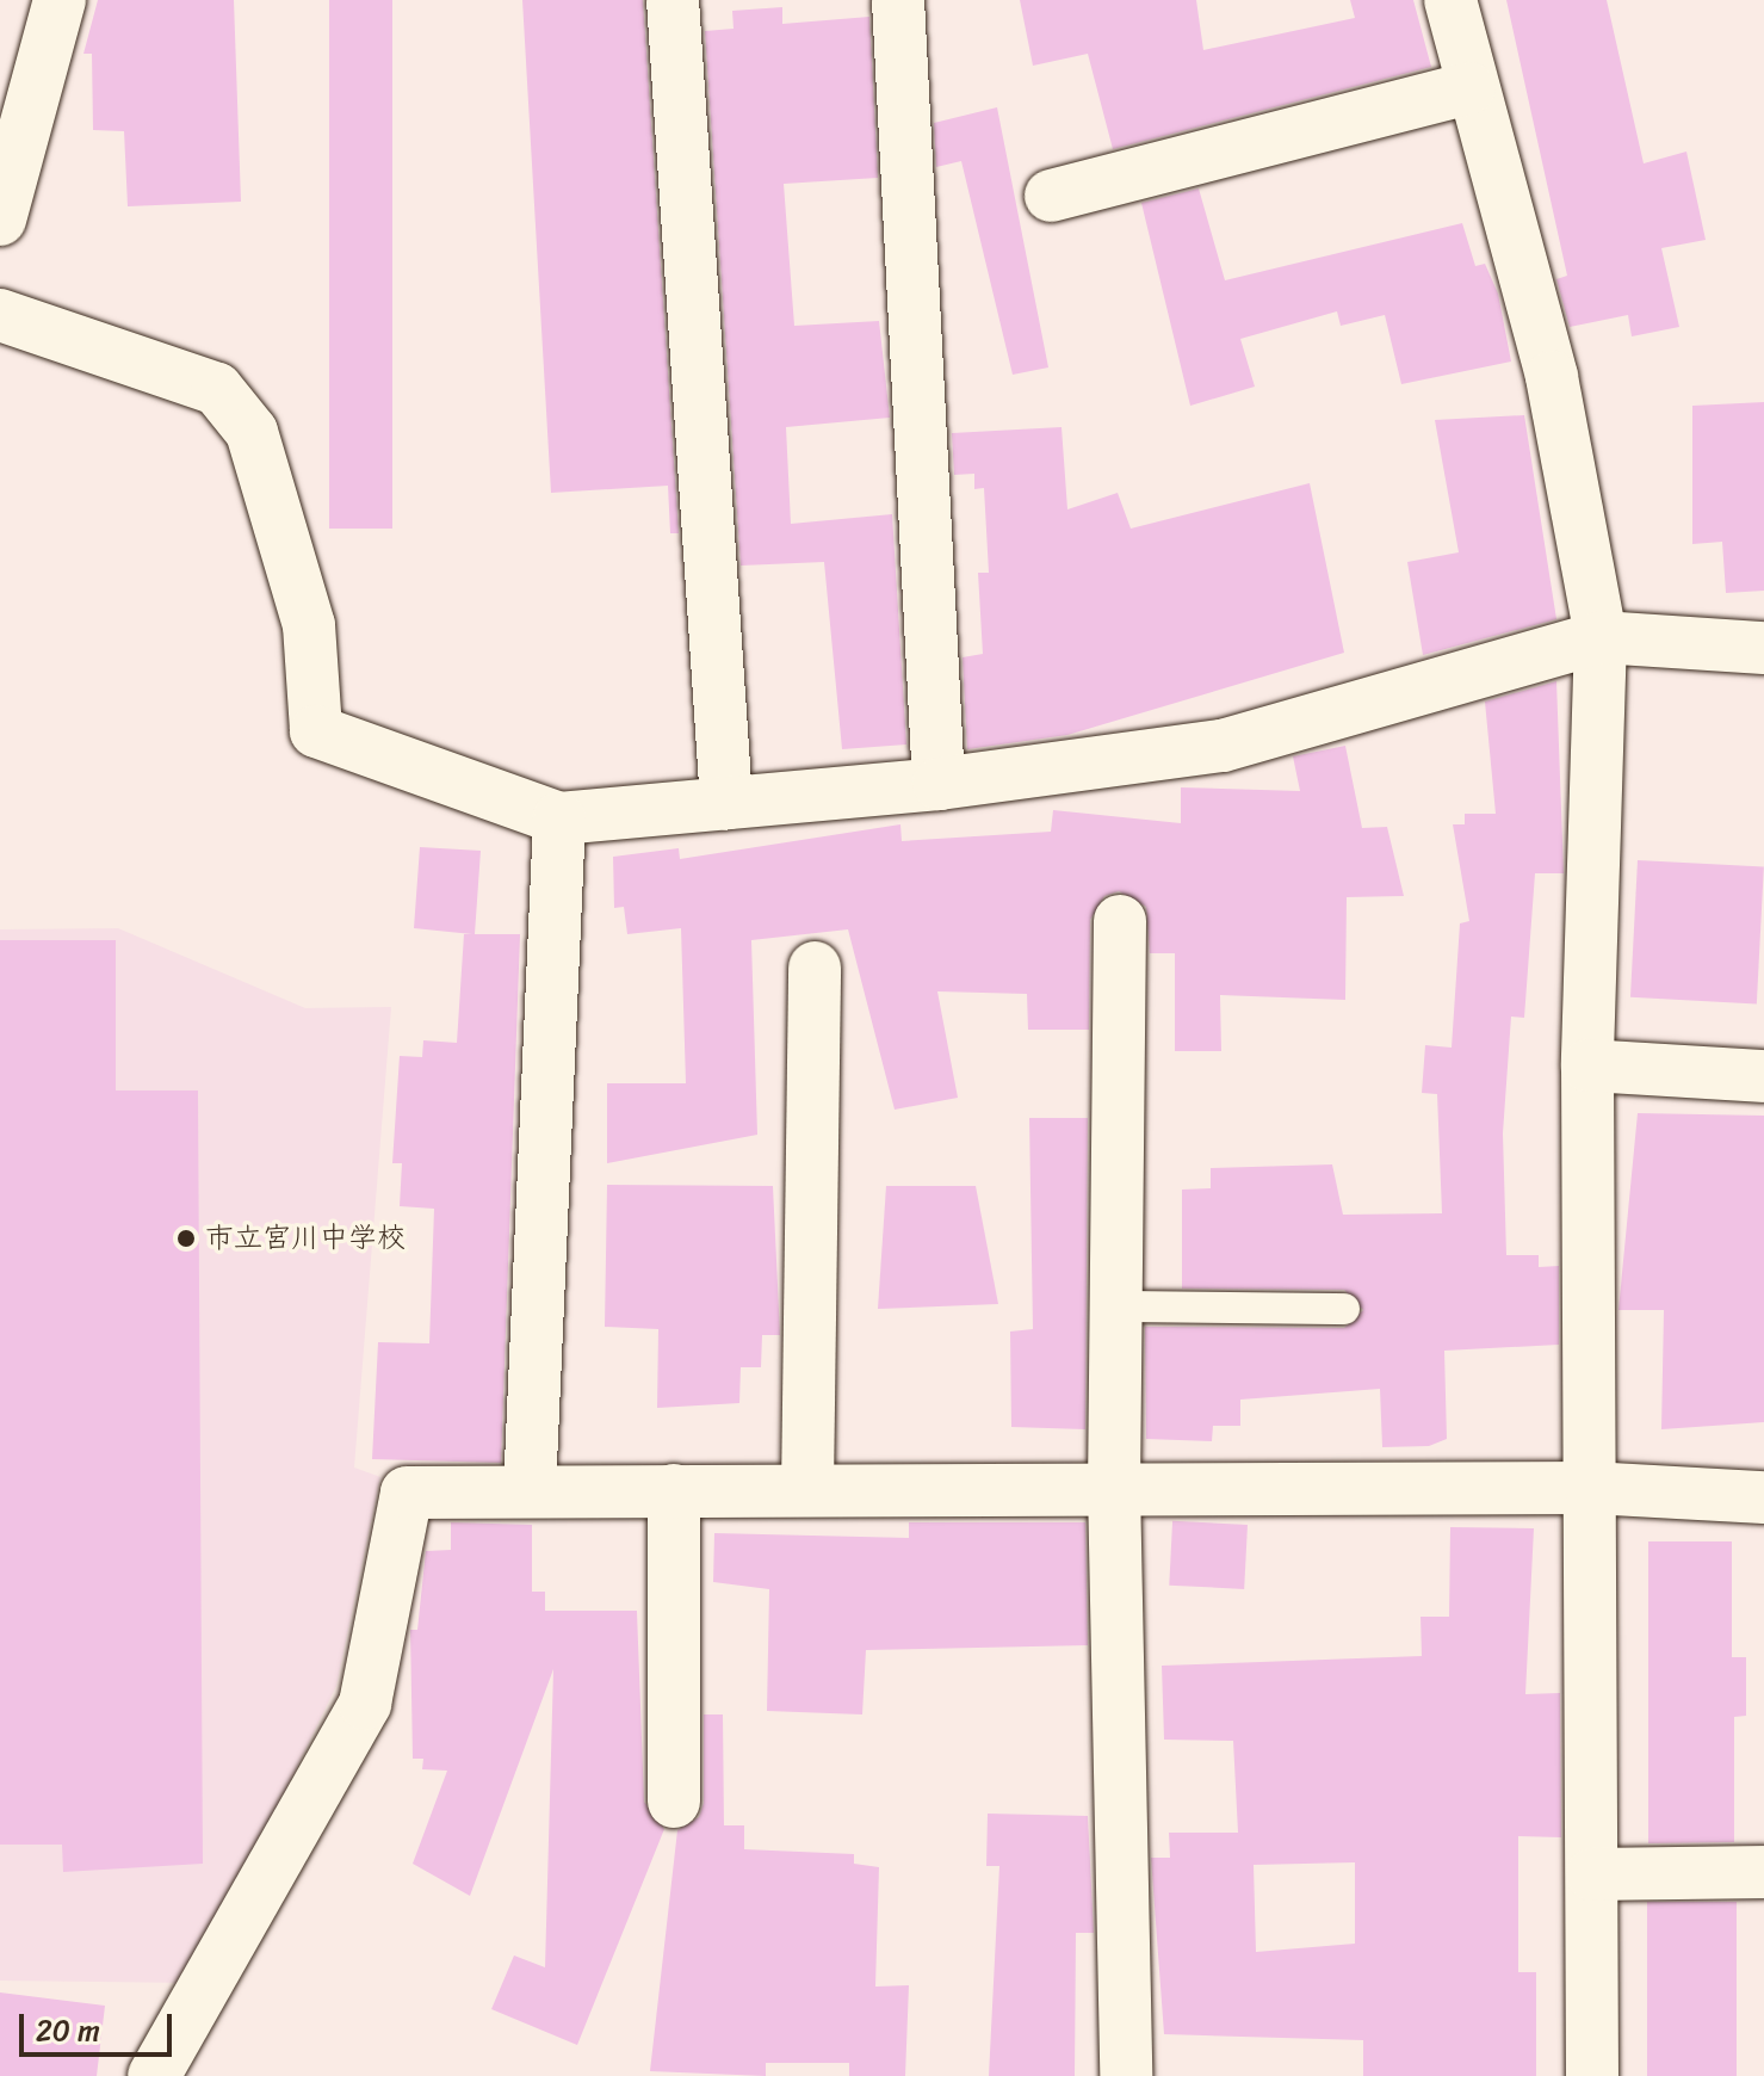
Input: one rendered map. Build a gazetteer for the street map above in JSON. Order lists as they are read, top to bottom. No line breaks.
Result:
{"places":["市立宮川中学校"],"scale_bar":"20 m"}
